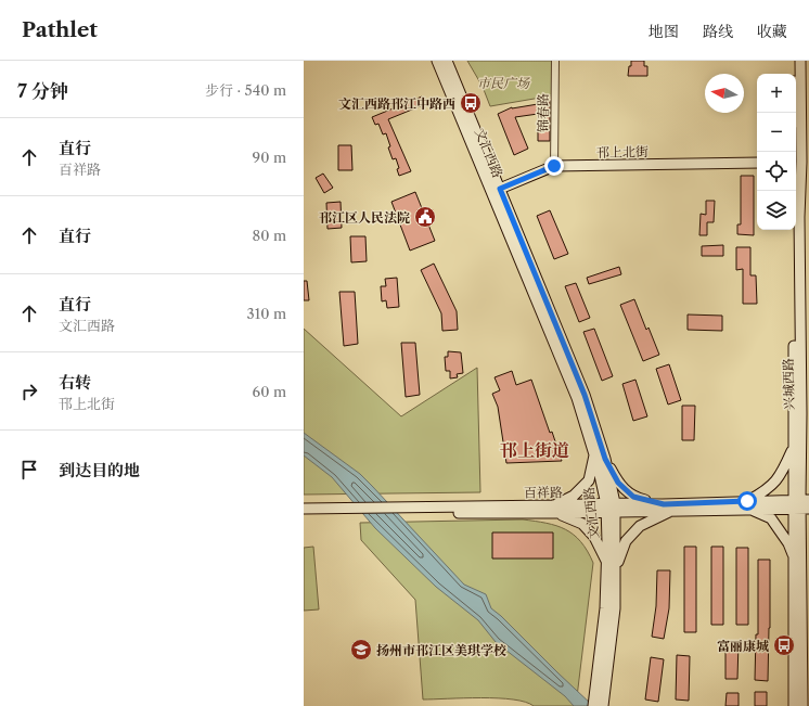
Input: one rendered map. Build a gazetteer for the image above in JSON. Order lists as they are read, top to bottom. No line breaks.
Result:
{"streets":{"street":["锦春路","邗上北街","文汇西路","兴城西路","百祥路"]},"crossings":[["锦春路","邗上北街"],["邗上北街","文汇西路"],["文汇西路","百祥路"],["兴城西路","百祥路"]],"districts":["邗上街道"],"parks":["市民广场"],"places":{"bus stop":["文汇西路邗江中路西","富丽康城"],"public building":["邗江区人民法院"],"school or university":["扬州市邗江区美琪学校"]},"north":"left","page":{"header":"Pathlet","nav":["地图","路线","收藏"],"heading":["7 分钟","步行 · 540 m"],"map_buttons":["+","−"],"list":[["直行","百祥路","90 m"],["直行","80 m"],["直行","文汇西路","310 m"],["右转","邗上北街","60 m"],"到达目的地"]}}
